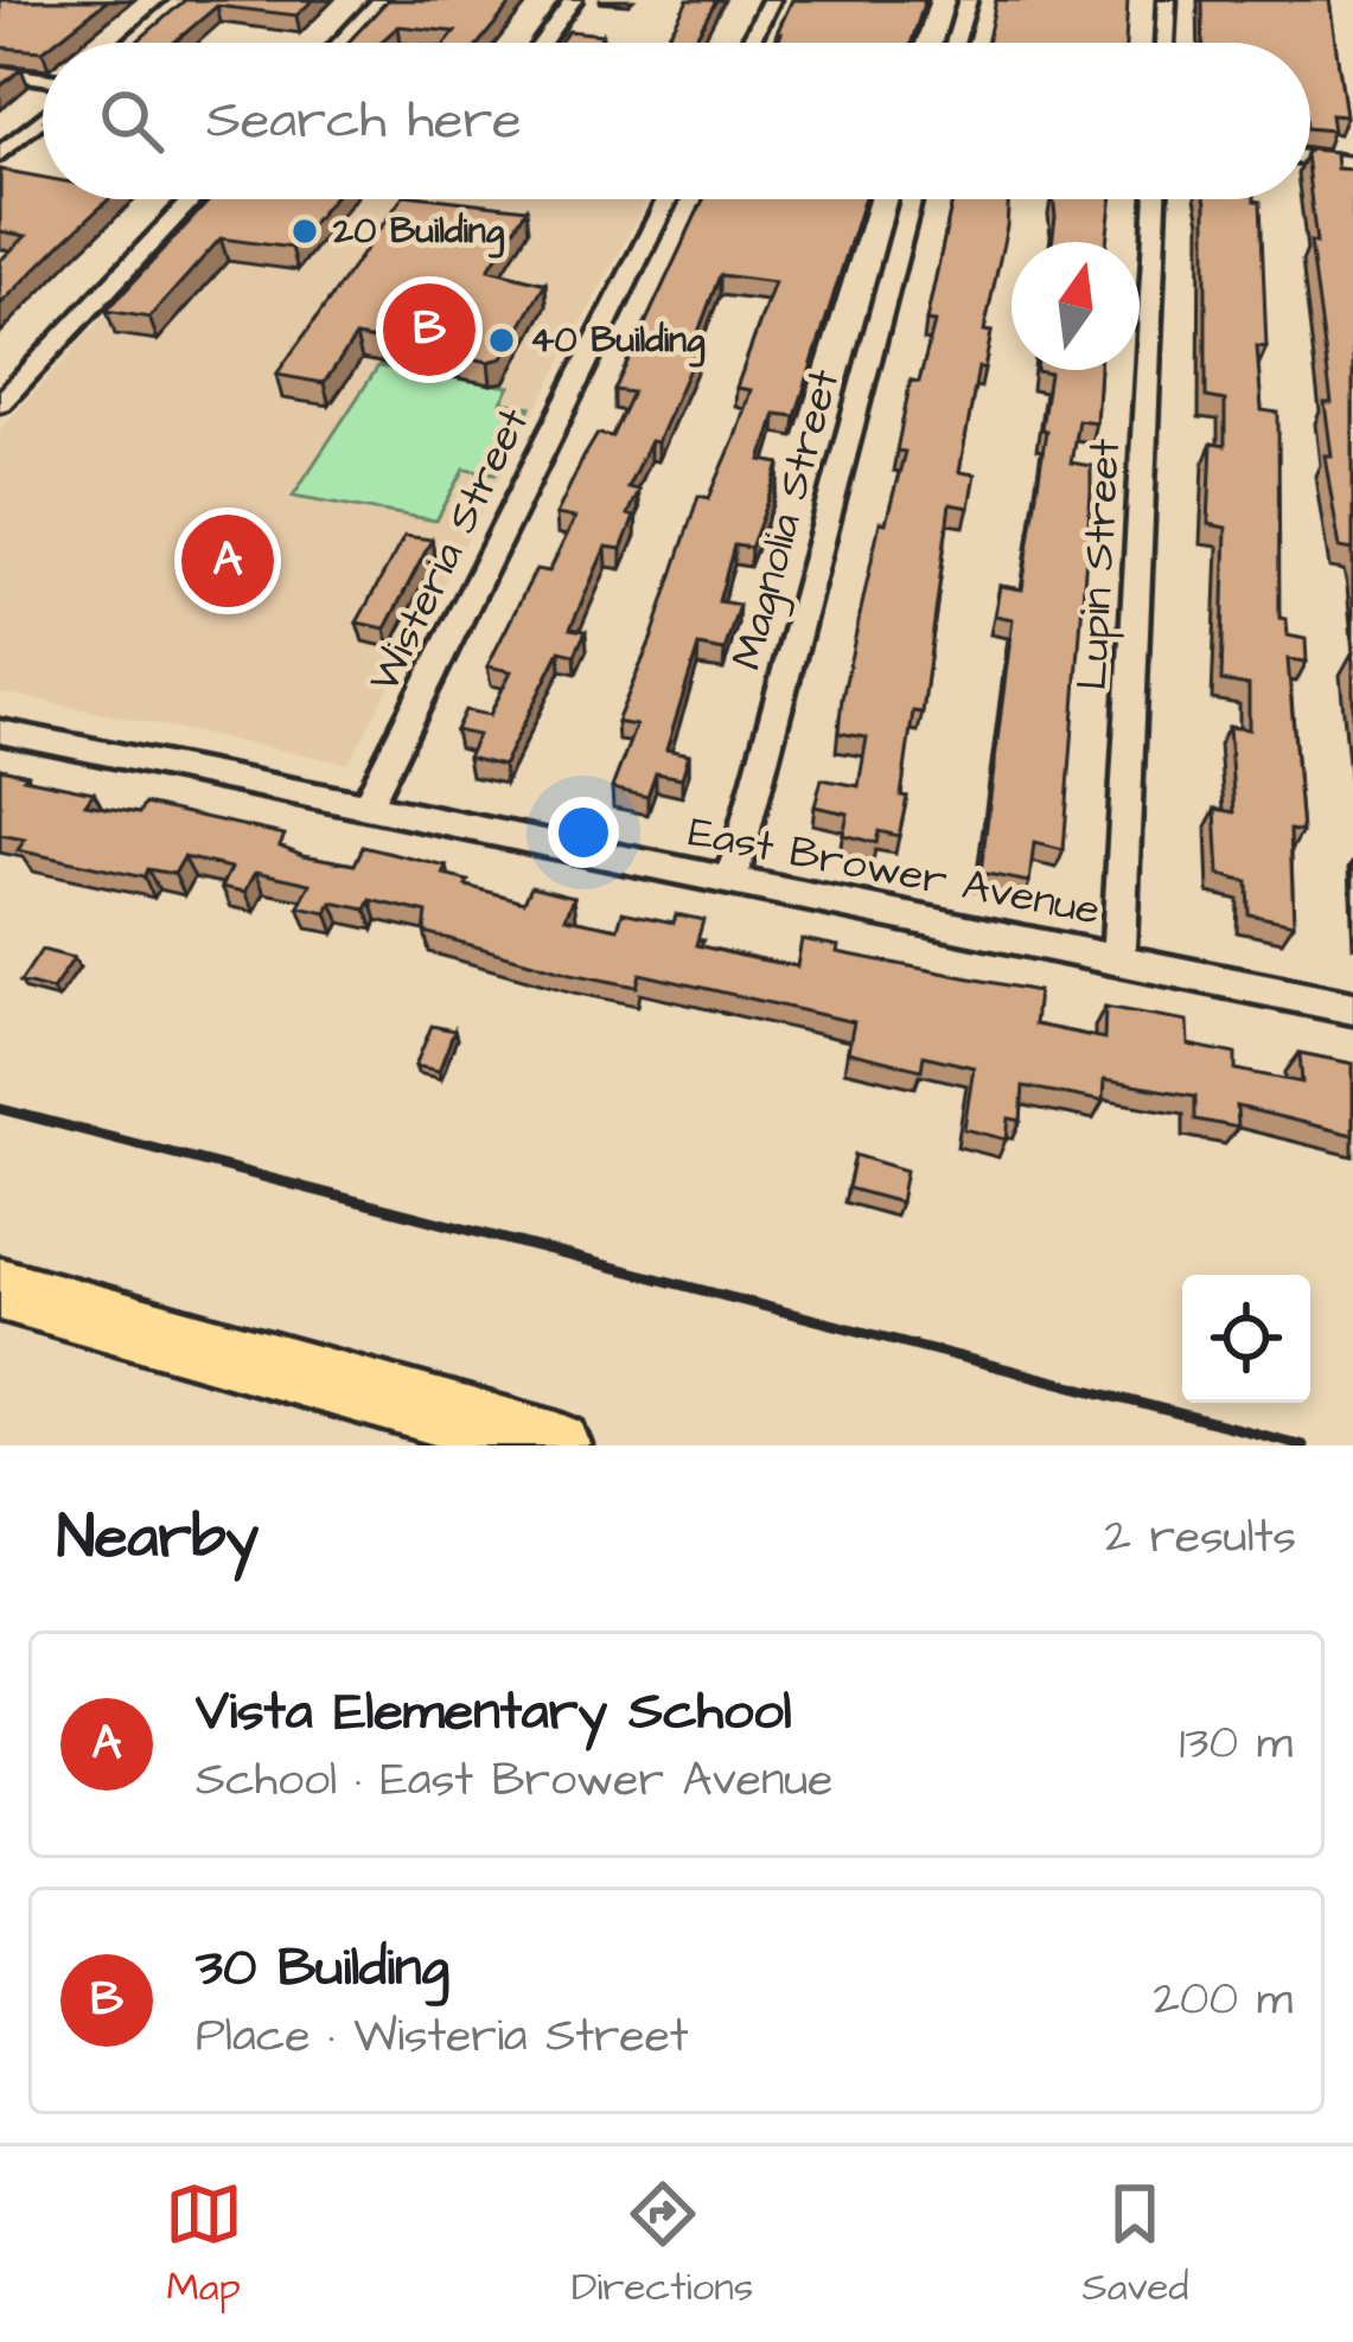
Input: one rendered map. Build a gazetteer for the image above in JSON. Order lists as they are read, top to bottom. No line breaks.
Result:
{"streets":{"street":["Magnolia Street","Wisteria Street","Lupin Street","East Brower Avenue"]},"crossings":[["Magnolia Street","East Brower Avenue"],["Wisteria Street","East Brower Avenue"],["Lupin Street","East Brower Avenue"]],"places":["20 Building","40 Building"],"north":"top","page":{"search":"Search here","pins":["B","A"],"heading":["Nearby","2 results"],"list":[{"mark":"A","name":"Vista Elementary School","note":"School · East Brower Avenue","value":"130 m"},{"mark":"B","name":"30 Building","note":"Place · Wisteria Street","value":"200 m"}],"nav":["Map","Directions","Saved"]}}
